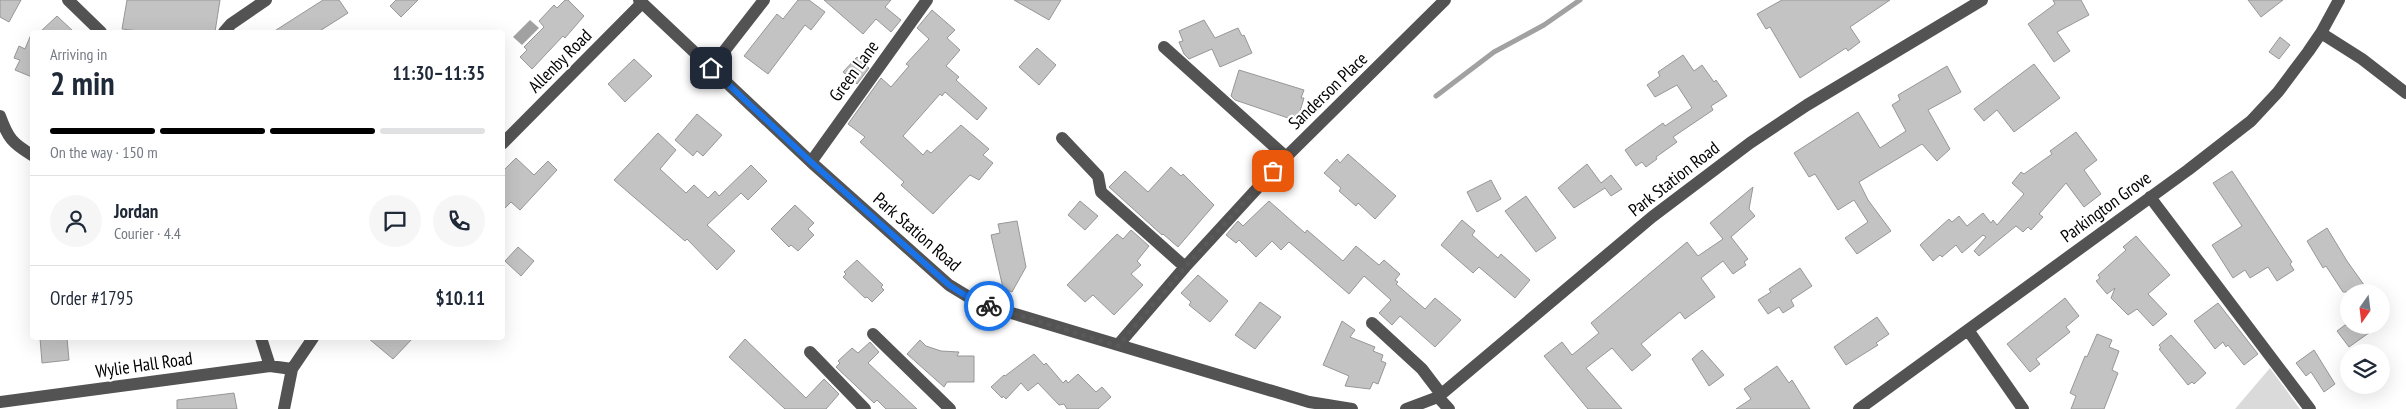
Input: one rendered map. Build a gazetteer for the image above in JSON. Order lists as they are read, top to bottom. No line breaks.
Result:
{"streets":{"street":["Allenby Road","Green Lane","Sanderson Place","Park Station Road","Parkington Grove","Wylie Hall Road"]},"crossings":[["Allenby Road","Park Station Road"],["Green Lane","Park Station Road"],["Sanderson Place","Park Station Road"]],"north":"bottom","page":{"heading":["2 min","Arriving in","11:30–11:35"],"panel":["Jordan","Courier · 4.4","Order #1795","$10.11"],"bar":"On the way · 150 m"}}
